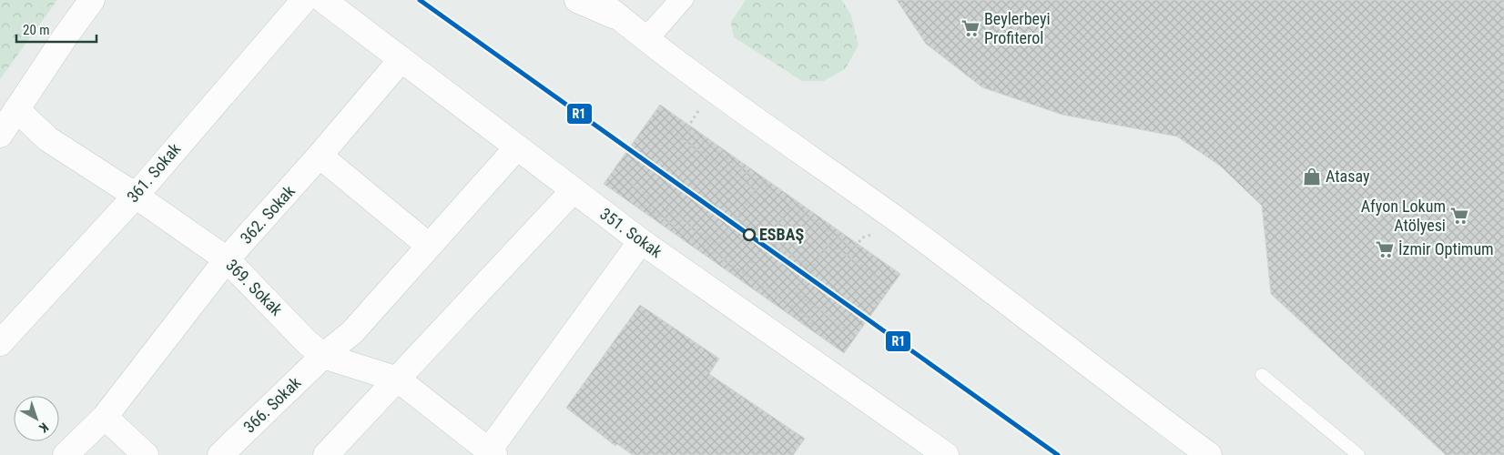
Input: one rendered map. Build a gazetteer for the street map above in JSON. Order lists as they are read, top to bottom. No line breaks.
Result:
{"streets":{"street":["361. Sokak","362. Sokak","351. Sokak","369. Sokak","366. Sokak"]},"crossings":[["361. Sokak","369. Sokak"],["362. Sokak","351. Sokak"],["362. Sokak","369. Sokak"],["351. Sokak","366. Sokak"],["369. Sokak","366. Sokak"]],"places":{"supermarket":["Beylerbeyi Profiterol","Afyon Lokum Atölyesi","İzmir Optimum"],"shop":["Atasay"],"other":["ESBAŞ"]},"lines":["transit line R1"],"scale_bar":"20 m","north":"bottom right"}
